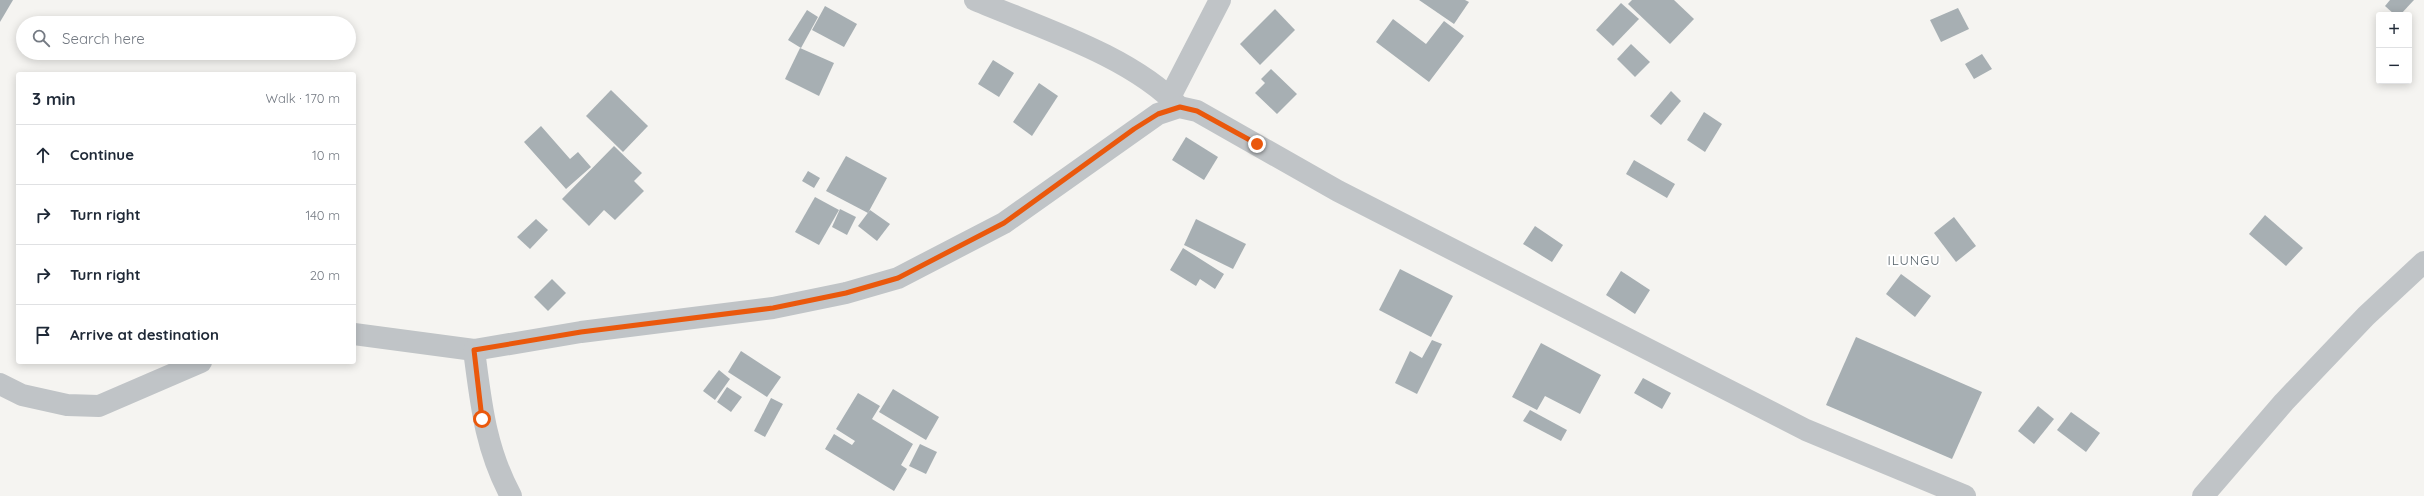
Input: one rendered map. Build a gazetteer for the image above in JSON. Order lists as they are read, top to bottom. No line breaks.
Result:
{"districts":["ILUNGU"],"page":{"map_buttons":["+","−"],"search":"Search here","heading":["3 min","Walk · 170 m"],"list":[["Continue","10 m"],["Turn right","140 m"],["Turn right","20 m"],"Arrive at destination"]}}
